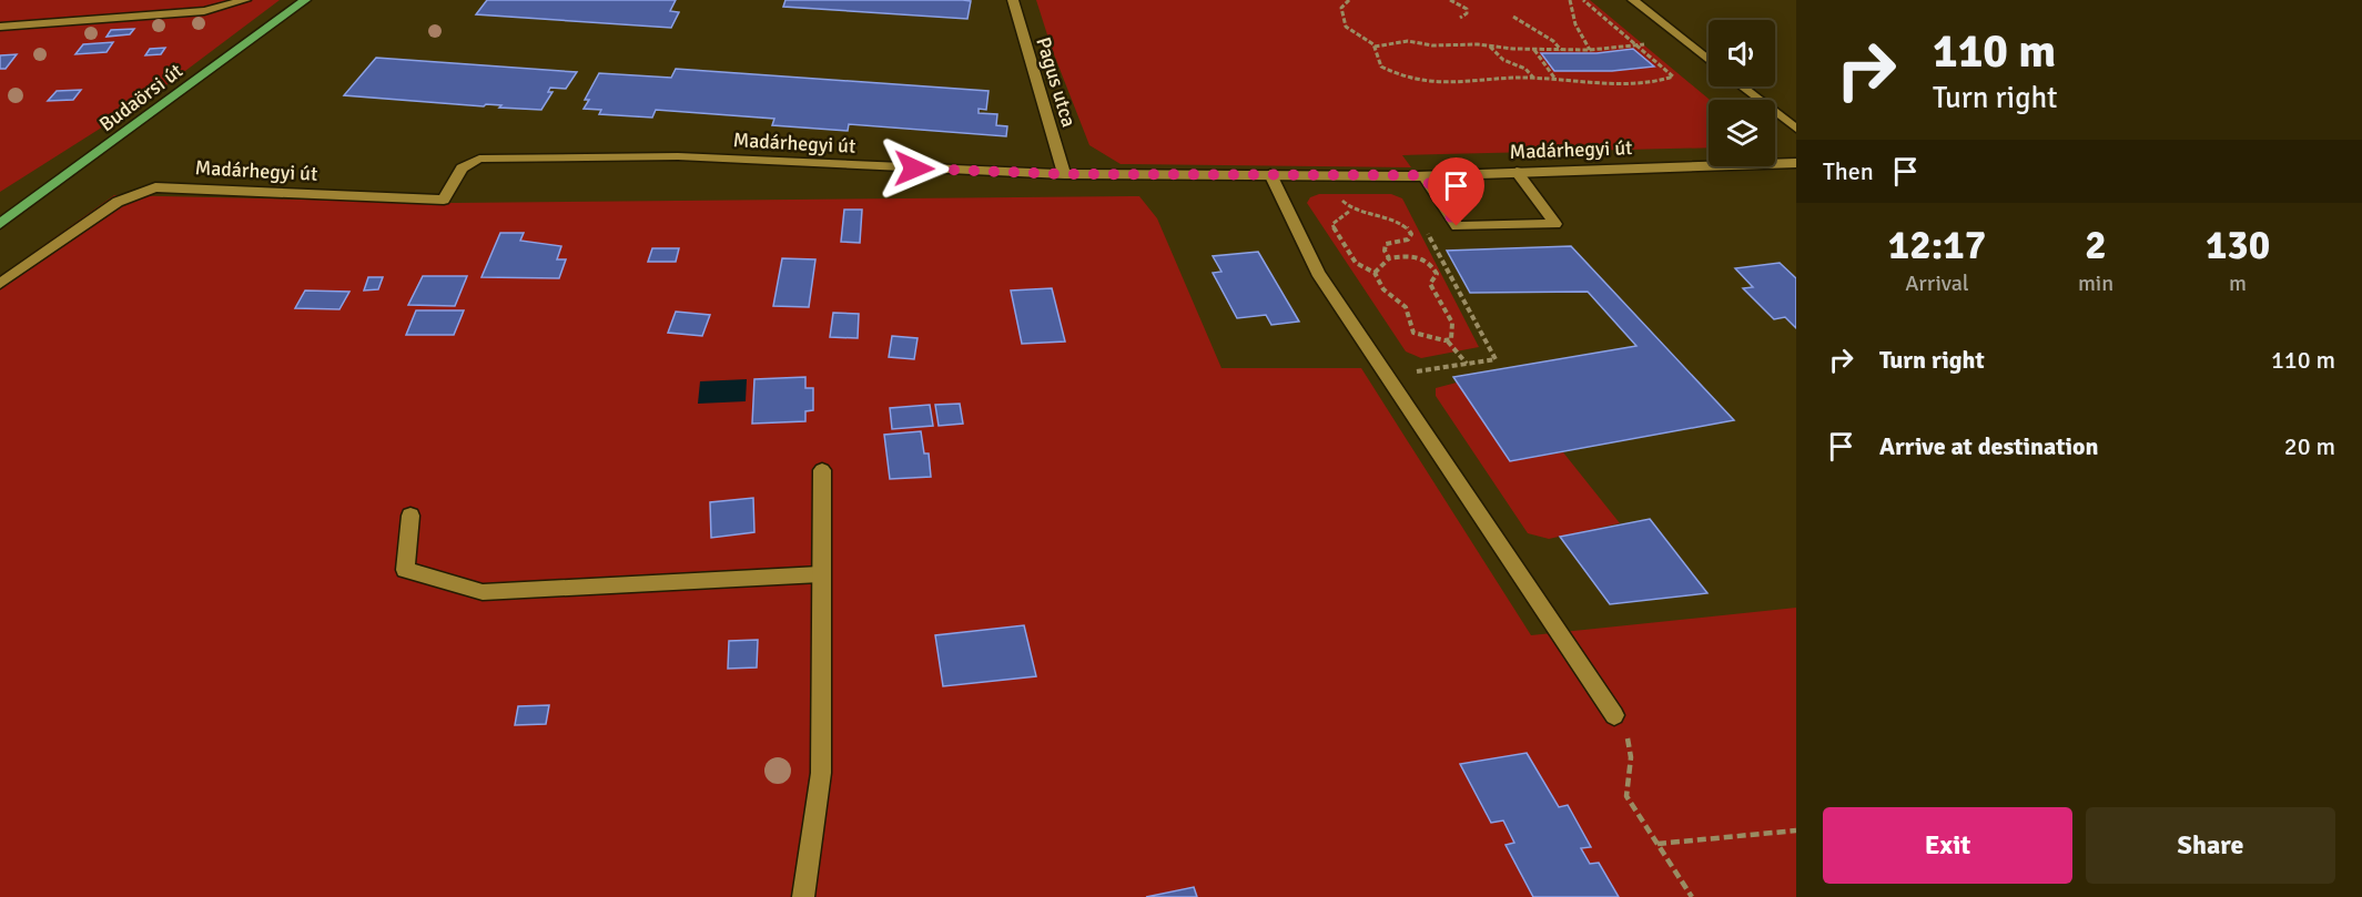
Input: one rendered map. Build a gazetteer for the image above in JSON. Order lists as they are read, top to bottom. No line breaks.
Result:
{"streets":{"main road":["Budaörsi út"],"street":["Pagus utca","Madárhegyi út"]},"crossings":[["Pagus utca","Madárhegyi út"]],"page":{"turn":["110 m","Turn right"],"then":"Then","eta":["12:17","Arrival","2","min","130","m"],"list":[{"name":"Turn right","value":"110 m"},{"name":"Arrive at destination","value":"20 m"}],"buttons":["Exit","Share"]}}
